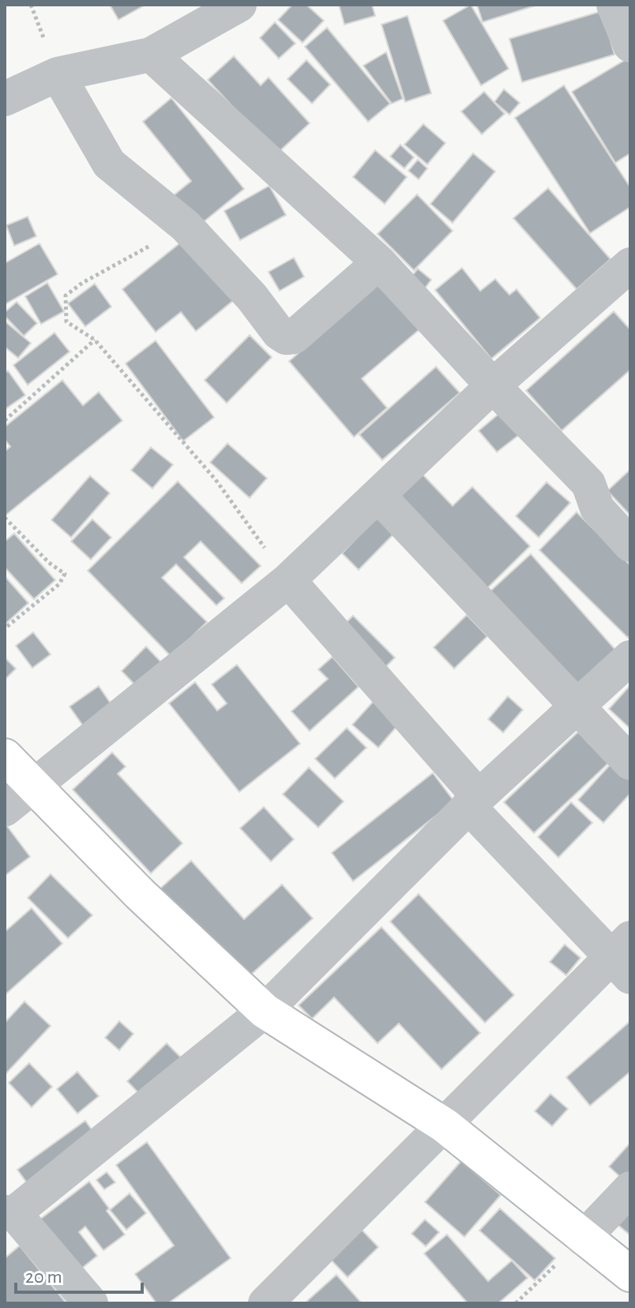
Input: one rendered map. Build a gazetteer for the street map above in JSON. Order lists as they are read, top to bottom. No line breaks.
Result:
{"scale_bar":"20 m"}
